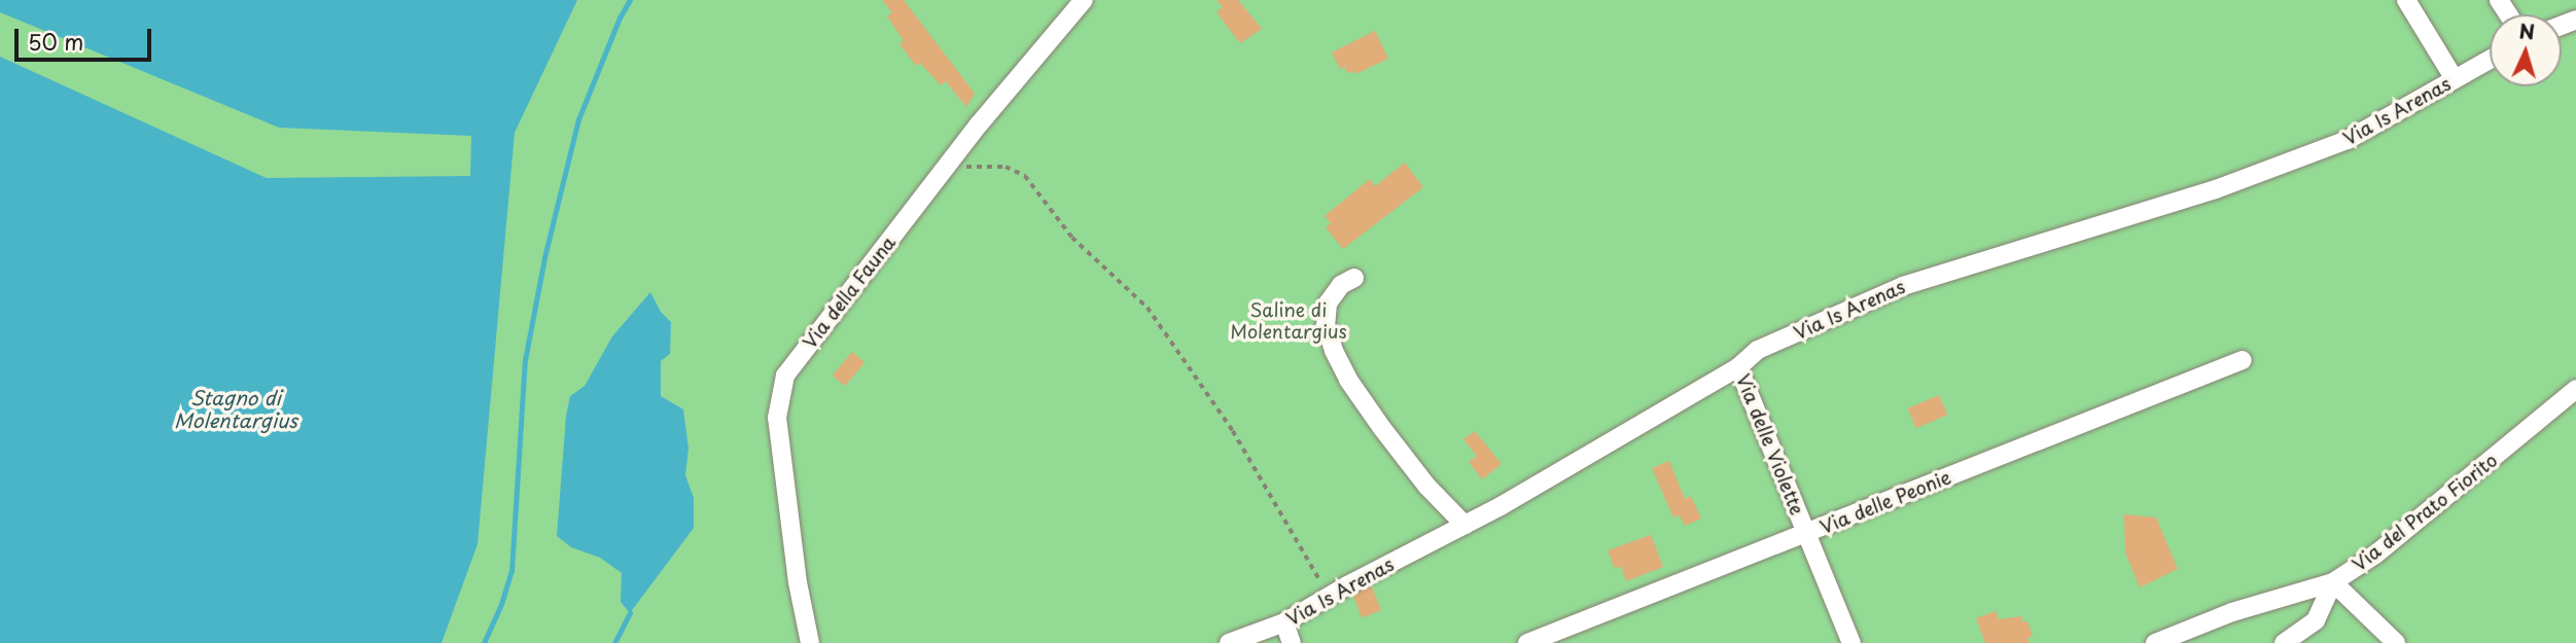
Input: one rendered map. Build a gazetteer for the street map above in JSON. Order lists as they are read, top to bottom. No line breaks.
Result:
{"streets":{"street":["Via Is Arenas","Via della Fauna","Via delle Violette","Via delle Peonie","Via del Prato Fiorito"]},"crossings":[["Via Is Arenas","Via delle Violette"],["Via delle Violette","Via delle Peonie"]],"water":["Stagno di Molentargius"],"parks":["Saline di Molentargius"],"scale_bar":"50 m","north":"top"}
